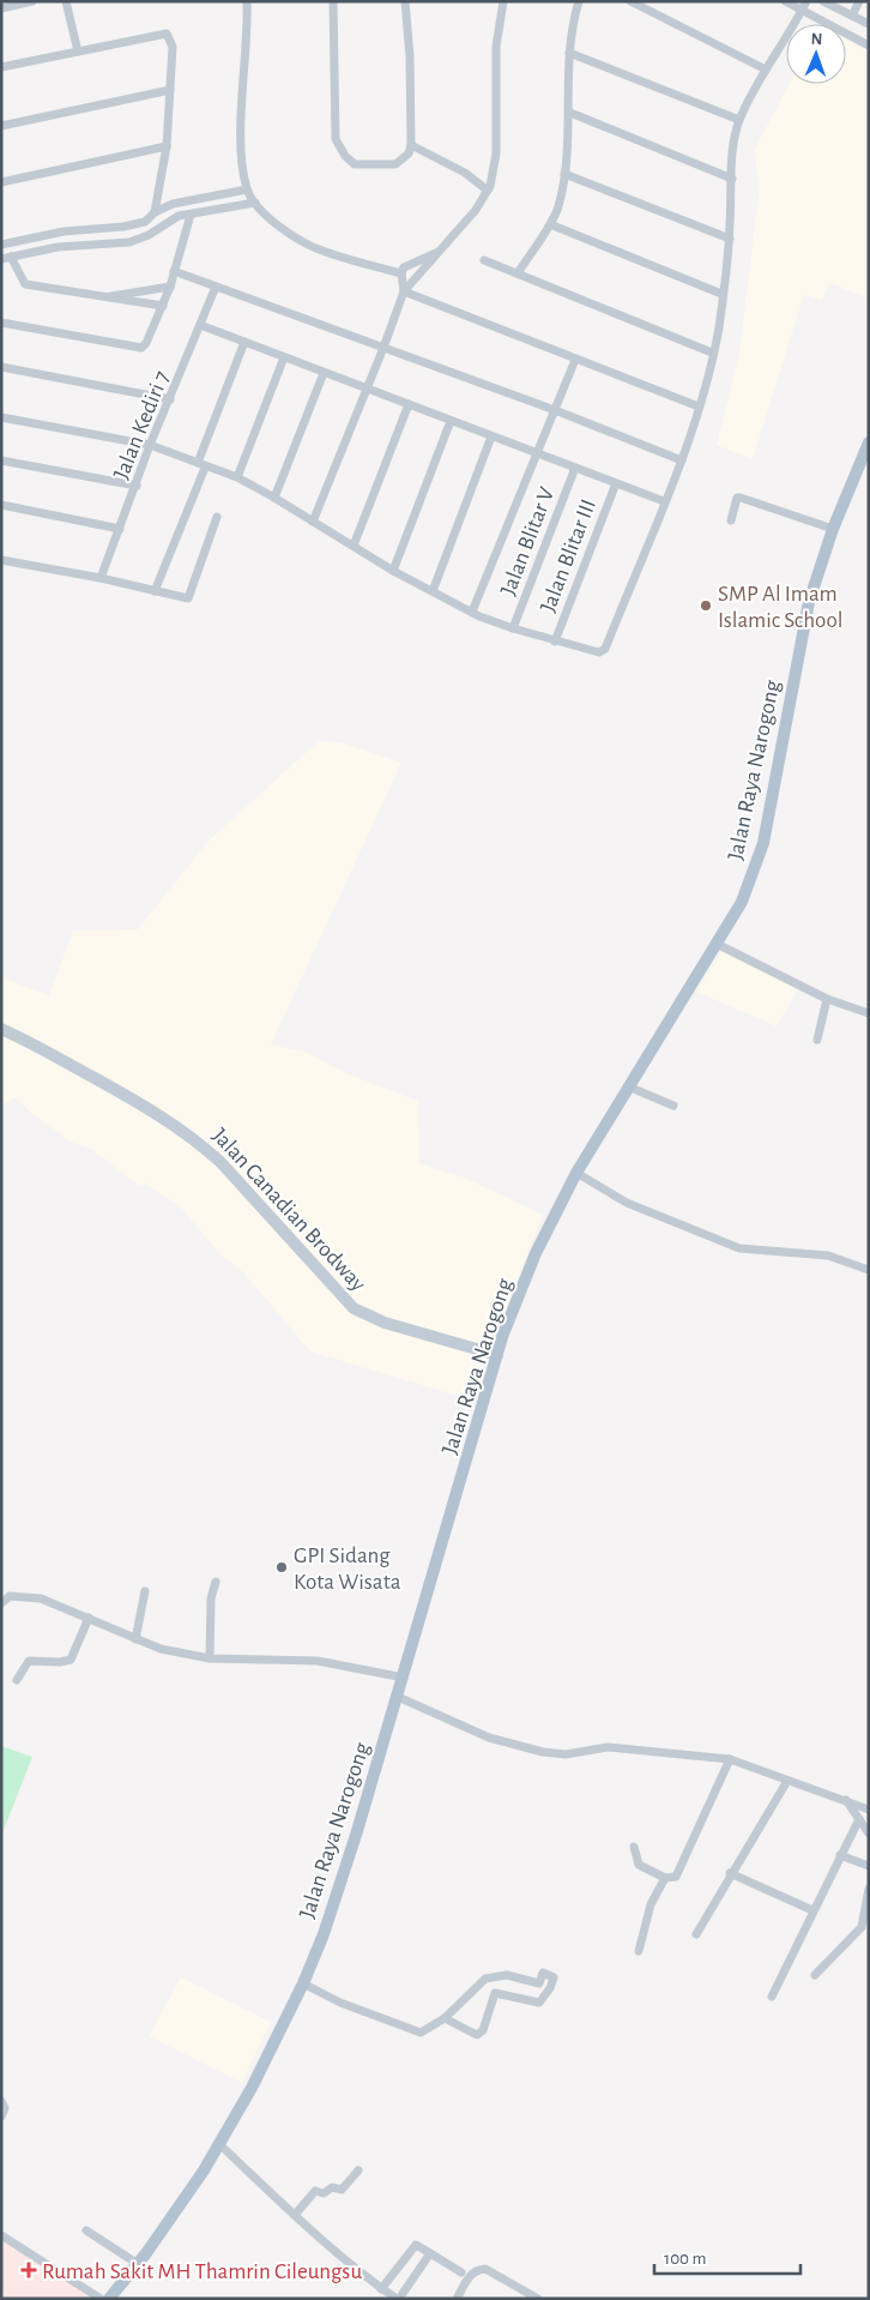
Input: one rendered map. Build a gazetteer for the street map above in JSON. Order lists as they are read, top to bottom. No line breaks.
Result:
{"streets":{"main road":["Jalan Raya Narogong"],"street":["Jalan Kediri 7","Jalan Blitar V","Jalan Blitar III","Jalan Canadian Brodway"]},"crossings":[["Jalan Raya Narogong","Jalan Canadian Brodway"]],"places":{"other":["SMP Al Imam Islamic School","GPI Sidang Kota Wisata"],"health":["Rumah Sakit MH Thamrin Cileungsu"]},"scale_bar":"100 m","north":"top"}
